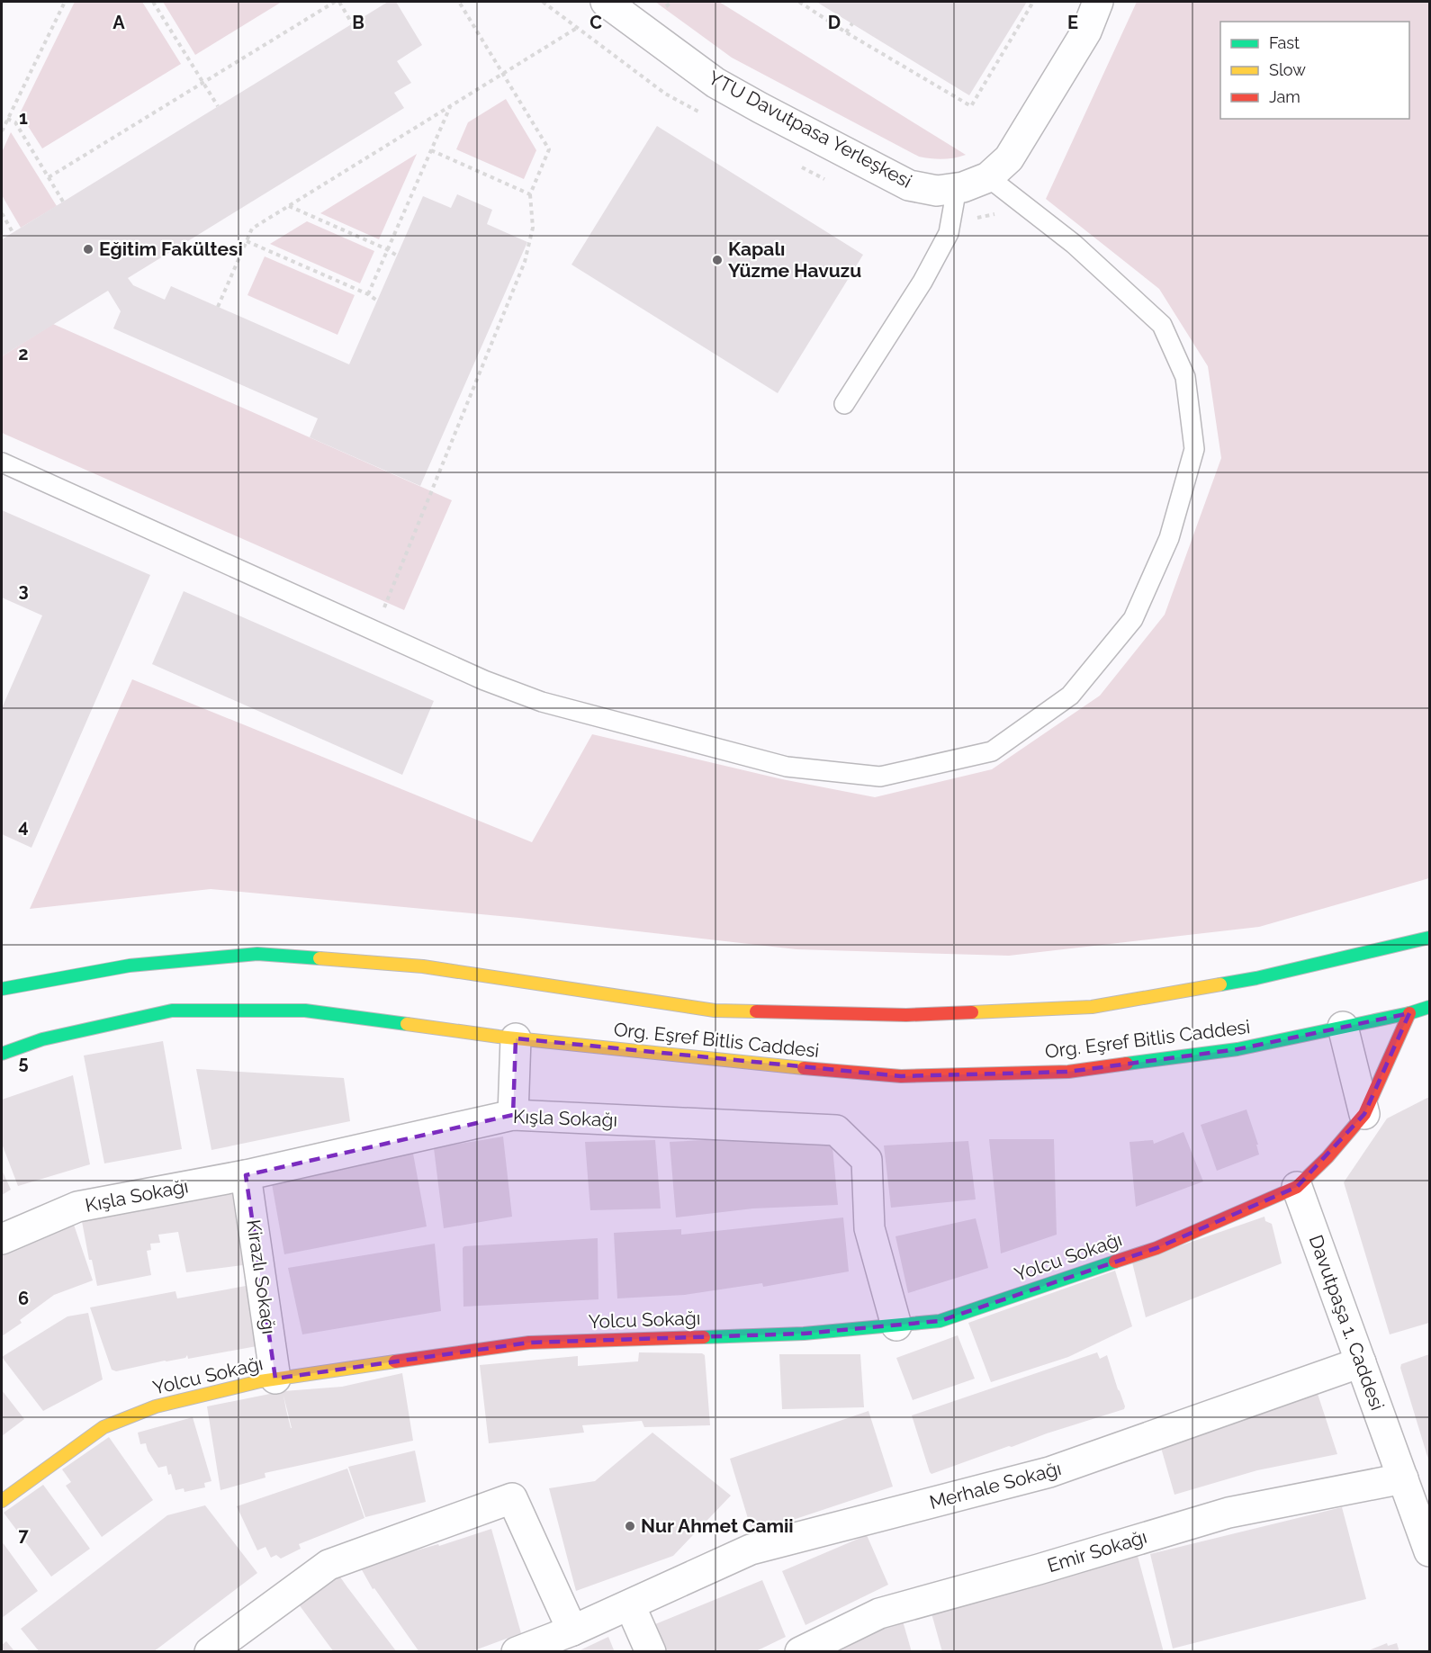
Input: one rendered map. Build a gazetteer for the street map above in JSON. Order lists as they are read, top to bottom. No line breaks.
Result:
{"streets":{"street":["YTU Davutpasa Yerleşkesi","Org. Eşref Bitlis Caddesi","Kışla Sokağı","Yolcu Sokağı","Kirazlı Sokağı","Davutpaşa 1. Caddesi","Merhale Sokağı","Emir Sokağı"]},"crossings":[["Kışla Sokağı","Yolcu Sokağı"],["Kışla Sokağı","Kirazlı Sokağı"],["Yolcu Sokağı","Kirazlı Sokağı"],["Yolcu Sokağı","Davutpaşa 1. Caddesi"],["Davutpaşa 1. Caddesi","Merhale Sokağı"],["Davutpaşa 1. Caddesi","Emir Sokağı"]],"places":["Eğitim Fakültesi","Kapalı Yüzme Havuzu","Nur Ahmet Camii"],"legend":["Fast","Slow","Jam"],"grid":{"columns":["A","B","C","D","E"],"rows":["1","2","3","4","5","6","7"]}}
